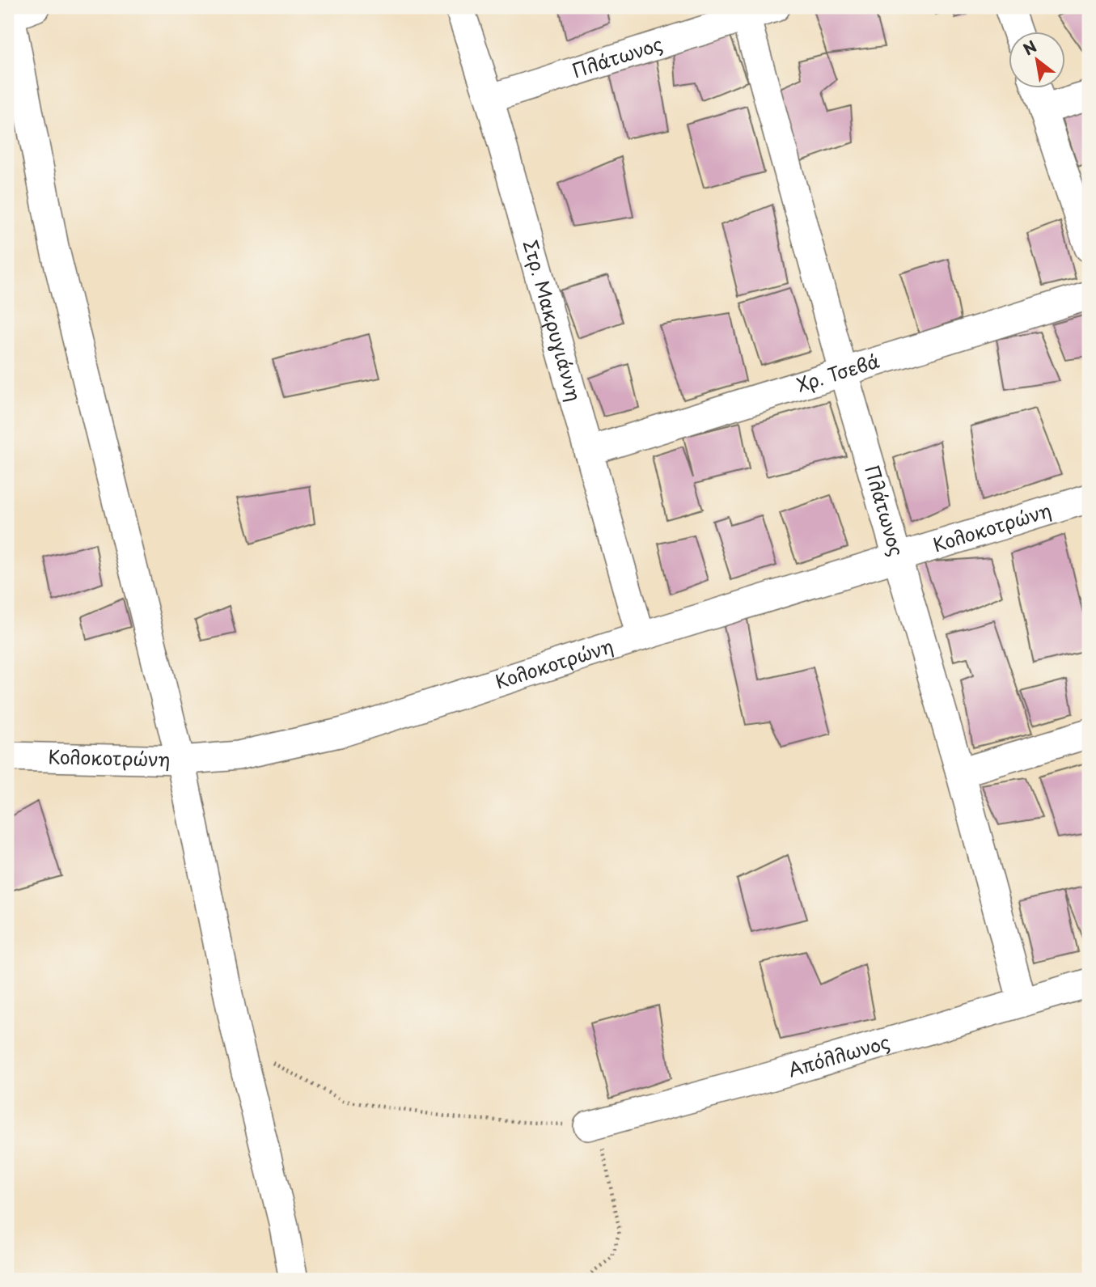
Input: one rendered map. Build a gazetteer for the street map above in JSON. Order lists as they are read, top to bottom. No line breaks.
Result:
{"streets":{"street":["Πλάτωνος","Στρ. Μακρυγιάννη","Χρ. Τσεβά","Κολοκοτρώνη","Απόλλωνος"]},"crossings":[["Πλάτωνος","Στρ. Μακρυγιάννη"],["Πλάτωνος","Χρ. Τσεβά"],["Πλάτωνος","Κολοκοτρώνη"],["Πλάτωνος","Απόλλωνος"],["Στρ. Μακρυγιάννη","Χρ. Τσεβά"],["Στρ. Μακρυγιάννη","Κολοκοτρώνη"]],"north":"top left"}
